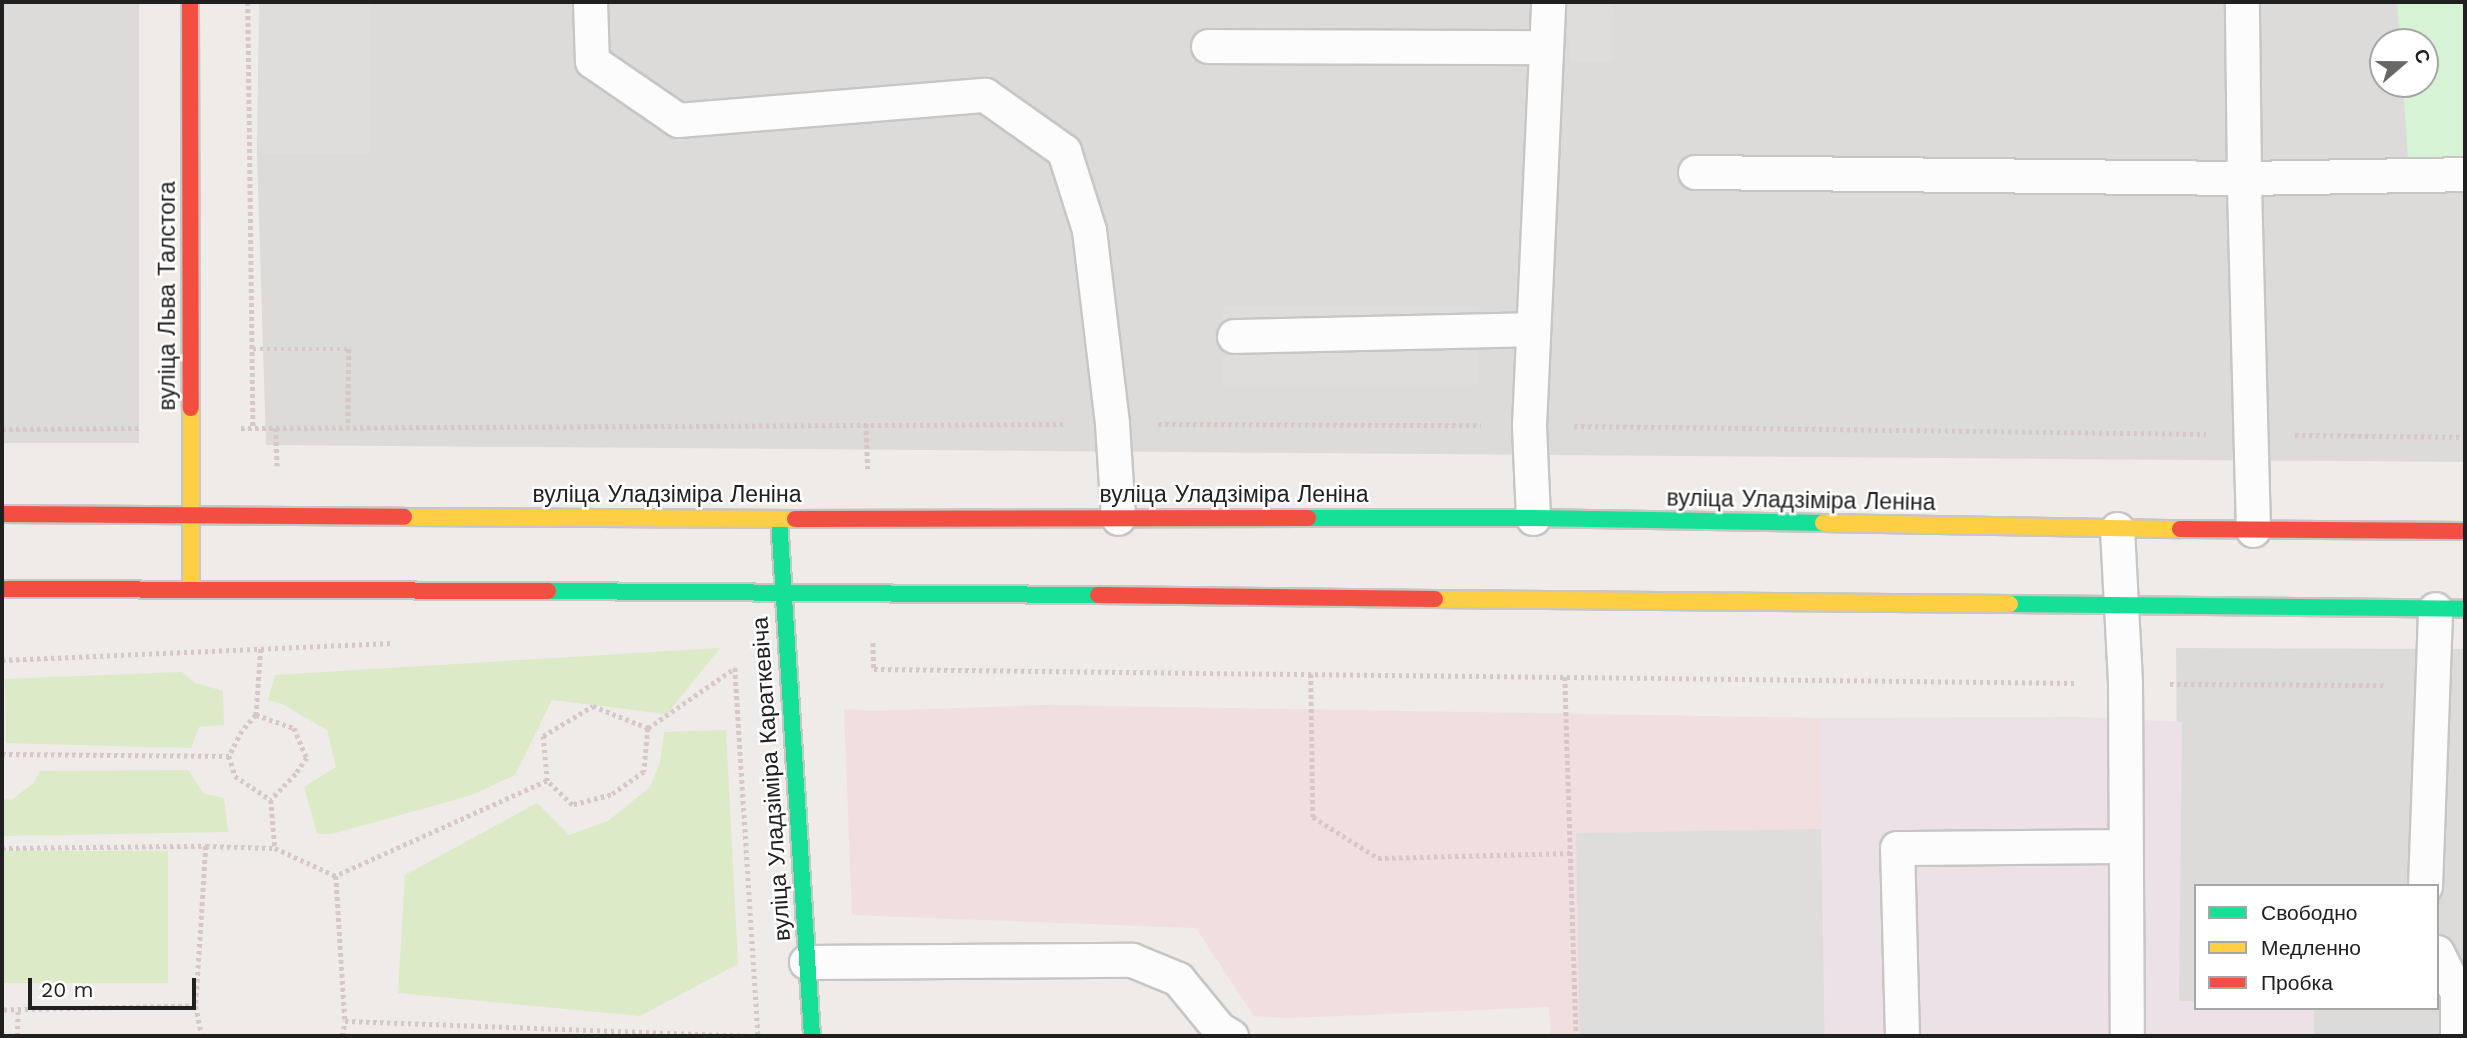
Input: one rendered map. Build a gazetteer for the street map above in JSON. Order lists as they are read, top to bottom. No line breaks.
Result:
{"streets":{"main road":["вуліца Льва Талстога","вуліца Уладзіміра Леніна","вуліца Уладзіміра Караткевіча"]},"crossings":[["вуліца Льва Талстога","вуліца Уладзіміра Леніна"],["вуліца Уладзіміра Леніна","вуліца Уладзіміра Караткевіча"]],"legend":["Свободно","Медленно","Пробка"],"scale_bar":"20 m","north":"right"}
